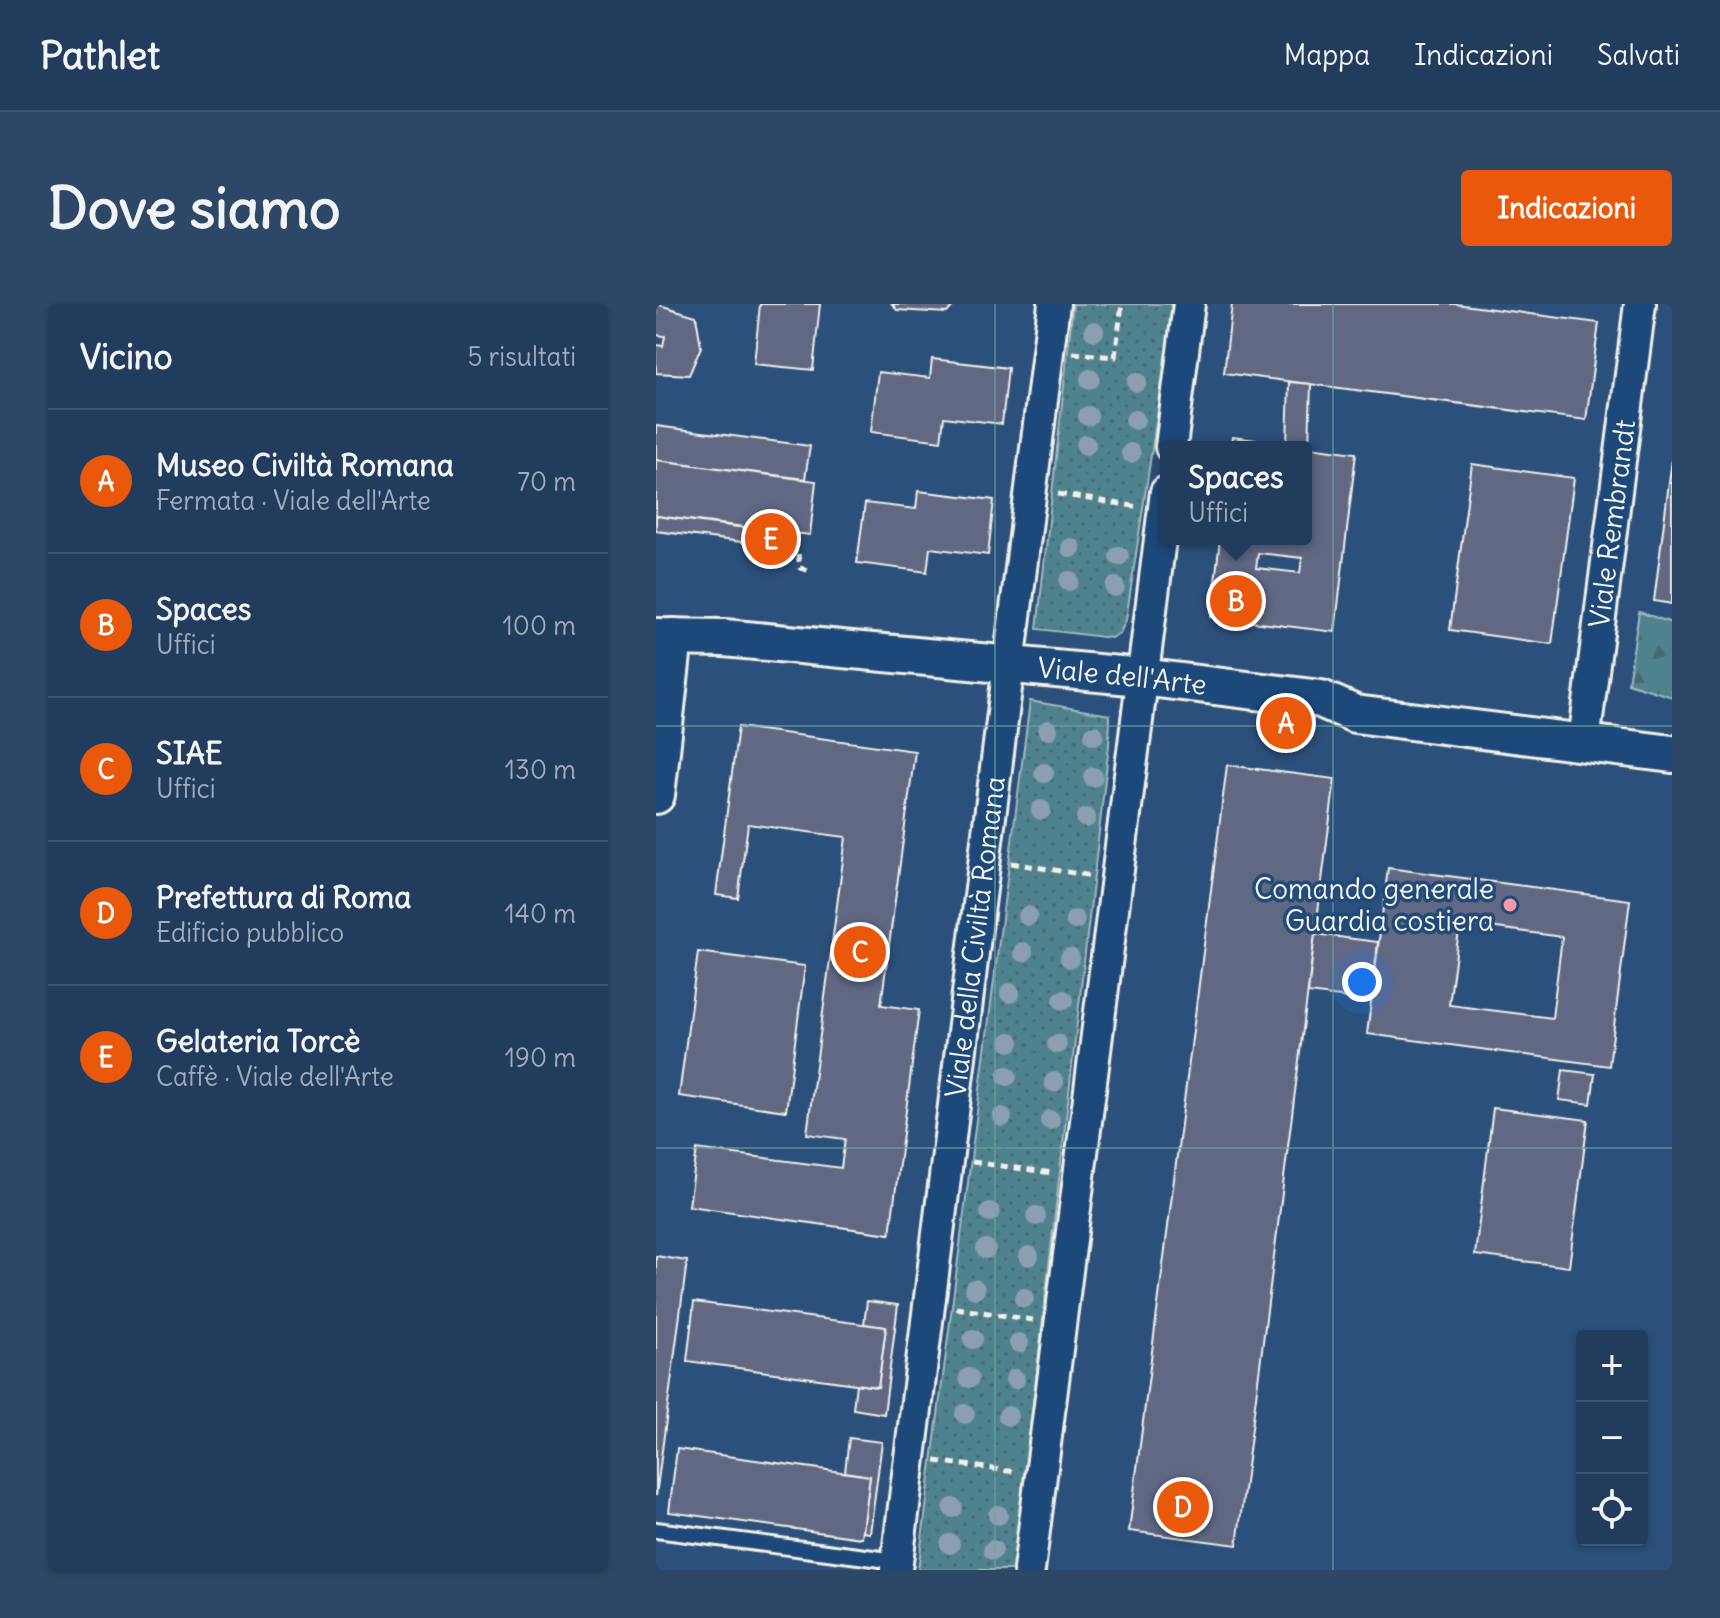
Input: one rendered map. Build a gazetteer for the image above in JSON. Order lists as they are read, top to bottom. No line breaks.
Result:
{"streets":{"street":["Viale Rembrandt","Viale dell'Arte","Viale della Civiltà Romana"]},"crossings":[["Viale Rembrandt","Viale dell'Arte"],["Viale dell'Arte","Viale della Civiltà Romana"]],"places":["Comando generale Guardia costiera"],"page":{"header":"Pathlet","nav":["Mappa","Indicazioni","Salvati"],"buttons":"Indicazioni","title":"Dove siamo","heading":["Vicino","5 risultati"],"list":[{"mark":"A","name":"Museo Civiltà Romana","note":"Fermata · Viale dell'Arte","value":"70 m"},{"mark":"B","name":"Spaces","note":"Uffici","value":"100 m"},{"mark":"C","name":"SIAE","note":"Uffici","value":"130 m"},{"mark":"D","name":"Prefettura di Roma","note":"Edificio pubblico","value":"140 m"},{"mark":"E","name":"Gelateria Torcè","note":"Caffè · Viale dell'Arte","value":"190 m"}],"popup":["Spaces","Uffici"],"pins":["E","B","A","C","D"],"map_buttons":["+","−"]}}
